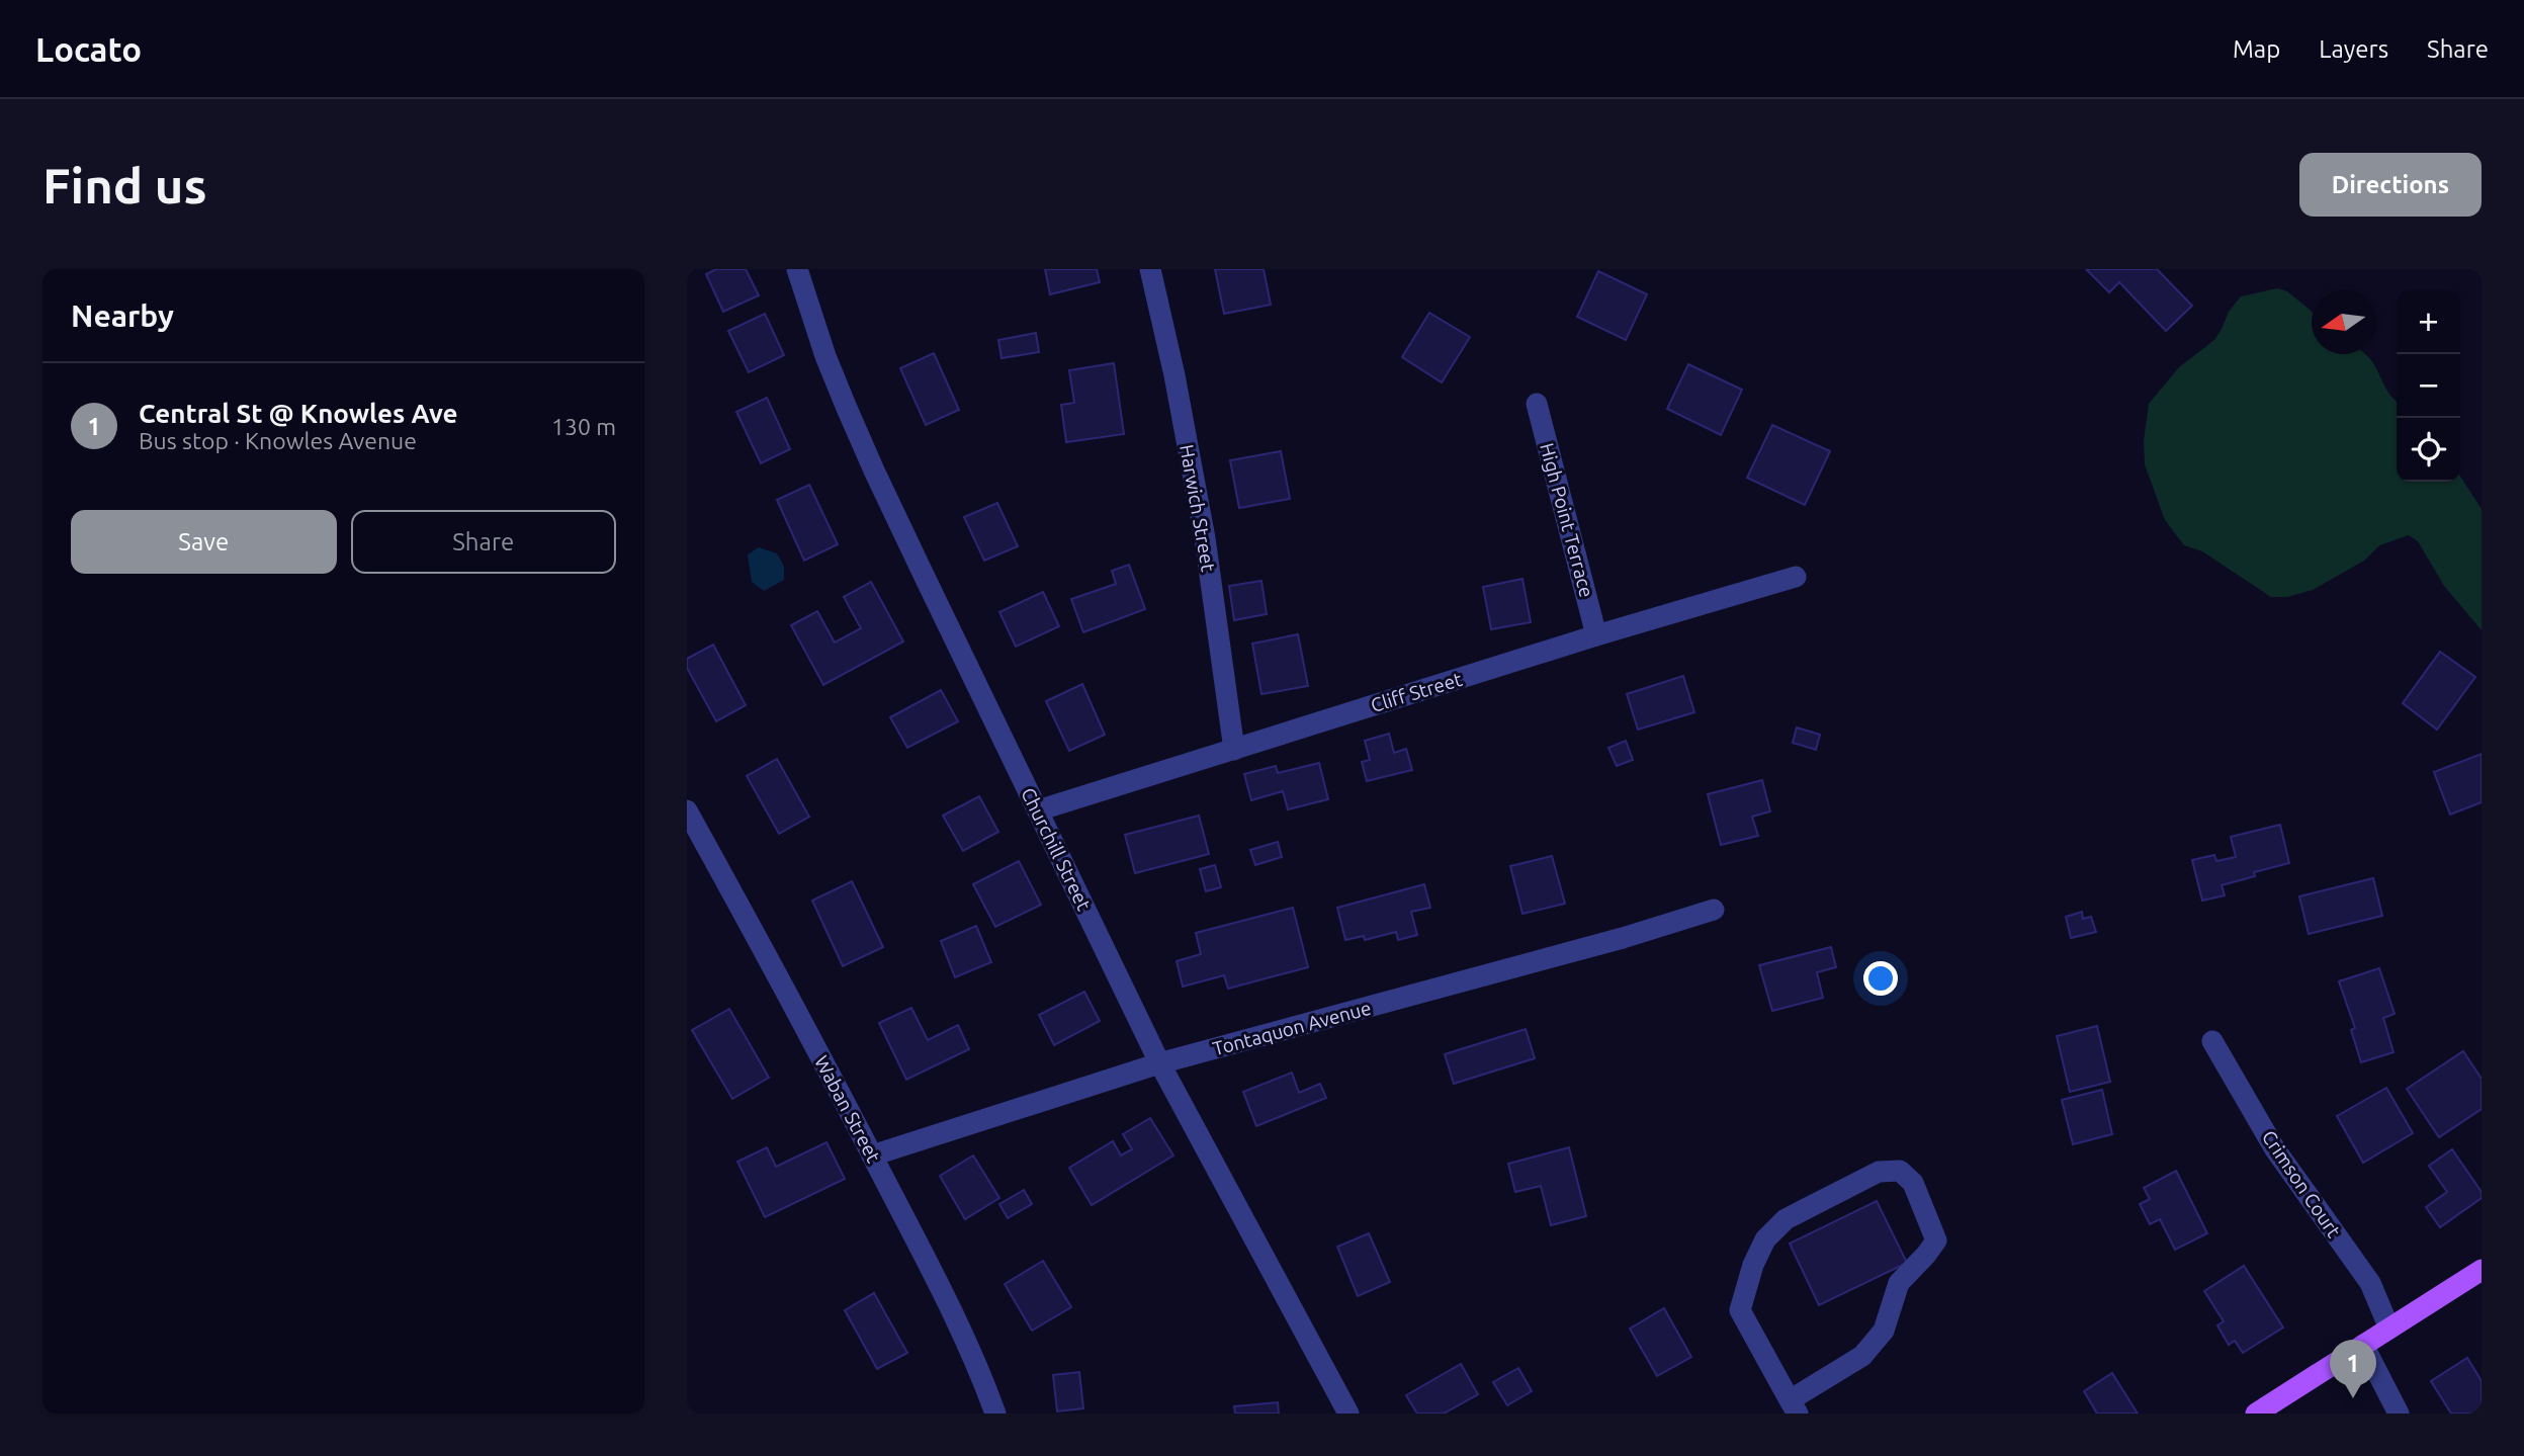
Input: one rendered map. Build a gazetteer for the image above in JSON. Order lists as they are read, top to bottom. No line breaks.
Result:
{"streets":{"street":["Harwich Street","High Point Terrace","Cliff Street","Churchill Street","Tontaquon Avenue","Waban Street","Crimson Court"]},"crossings":[["Harwich Street","Cliff Street"],["High Point Terrace","Cliff Street"],["Cliff Street","Churchill Street"],["Churchill Street","Tontaquon Avenue"],["Tontaquon Avenue","Waban Street"]],"north":"left","page":{"header":"Locato","nav":["Map","Layers","Share"],"buttons":["Directions",["Save","Share"]],"title":"Find us","heading":"Nearby","map_buttons":["+","−"],"list":[{"mark":"1","name":"Central St @ Knowles Ave","note":"Bus stop · Knowles Avenue","value":"130 m"}],"pins":"1"}}
